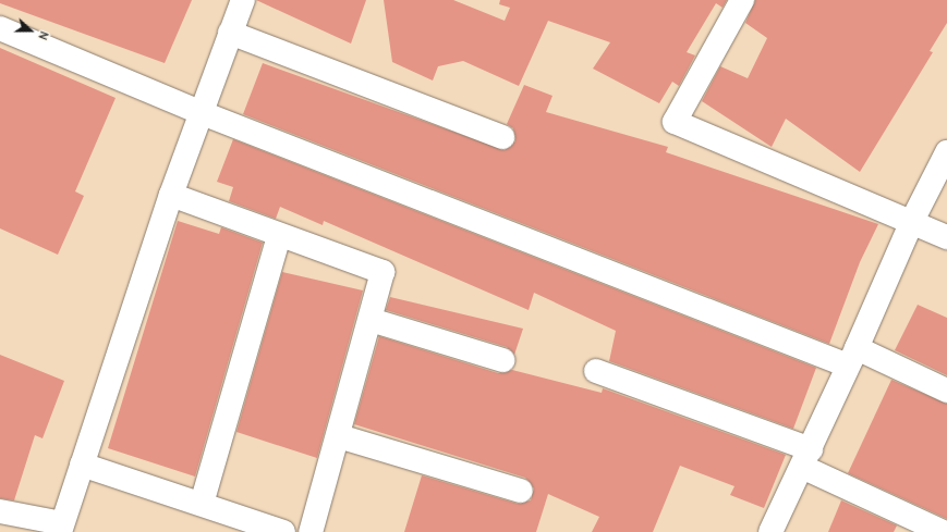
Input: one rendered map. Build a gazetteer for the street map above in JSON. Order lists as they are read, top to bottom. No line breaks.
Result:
{"north":"right"}
